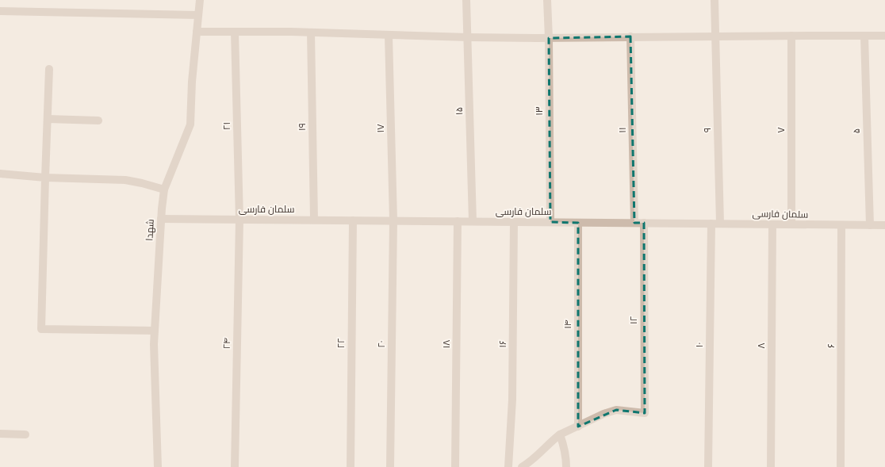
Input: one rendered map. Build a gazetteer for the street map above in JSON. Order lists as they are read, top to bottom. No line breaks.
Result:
{"streets":{"street":["۱۵","۱۳","۲۱","۱۹","۱۷","۱۱","۹","۷","۵","سلمان فارسی","شهدا","۱۲","۱۴","۲۴","۲۲","۲۰","۱۸","۱۶","۱۰","۸","۶"]},"crossings":[["۱۵","سلمان فارسی"],["۱۳","سلمان فارسی"],["۲۱","سلمان فارسی"],["۲۱","۲۴"],["۱۹","سلمان فارسی"],["۱۷","سلمان فارسی"],["۱۷","۲۰"],["۱۱","سلمان فارسی"],["۹","سلمان فارسی"],["۷","سلمان فارسی"],["۵","سلمان فارسی"],["سلمان فارسی","شهدا"],["سلمان فارسی","۱۲"],["سلمان فارسی","۱۴"],["سلمان فارسی","۲۴"],["سلمان فارسی","۲۲"],["سلمان فارسی","۲۰"],["سلمان فارسی","۱۸"],["سلمان فارسی","۱۶"],["سلمان فارسی","۱۰"],["سلمان فارسی","۸"],["سلمان فارسی","۶"],["۱۲","۱۴"]]}
